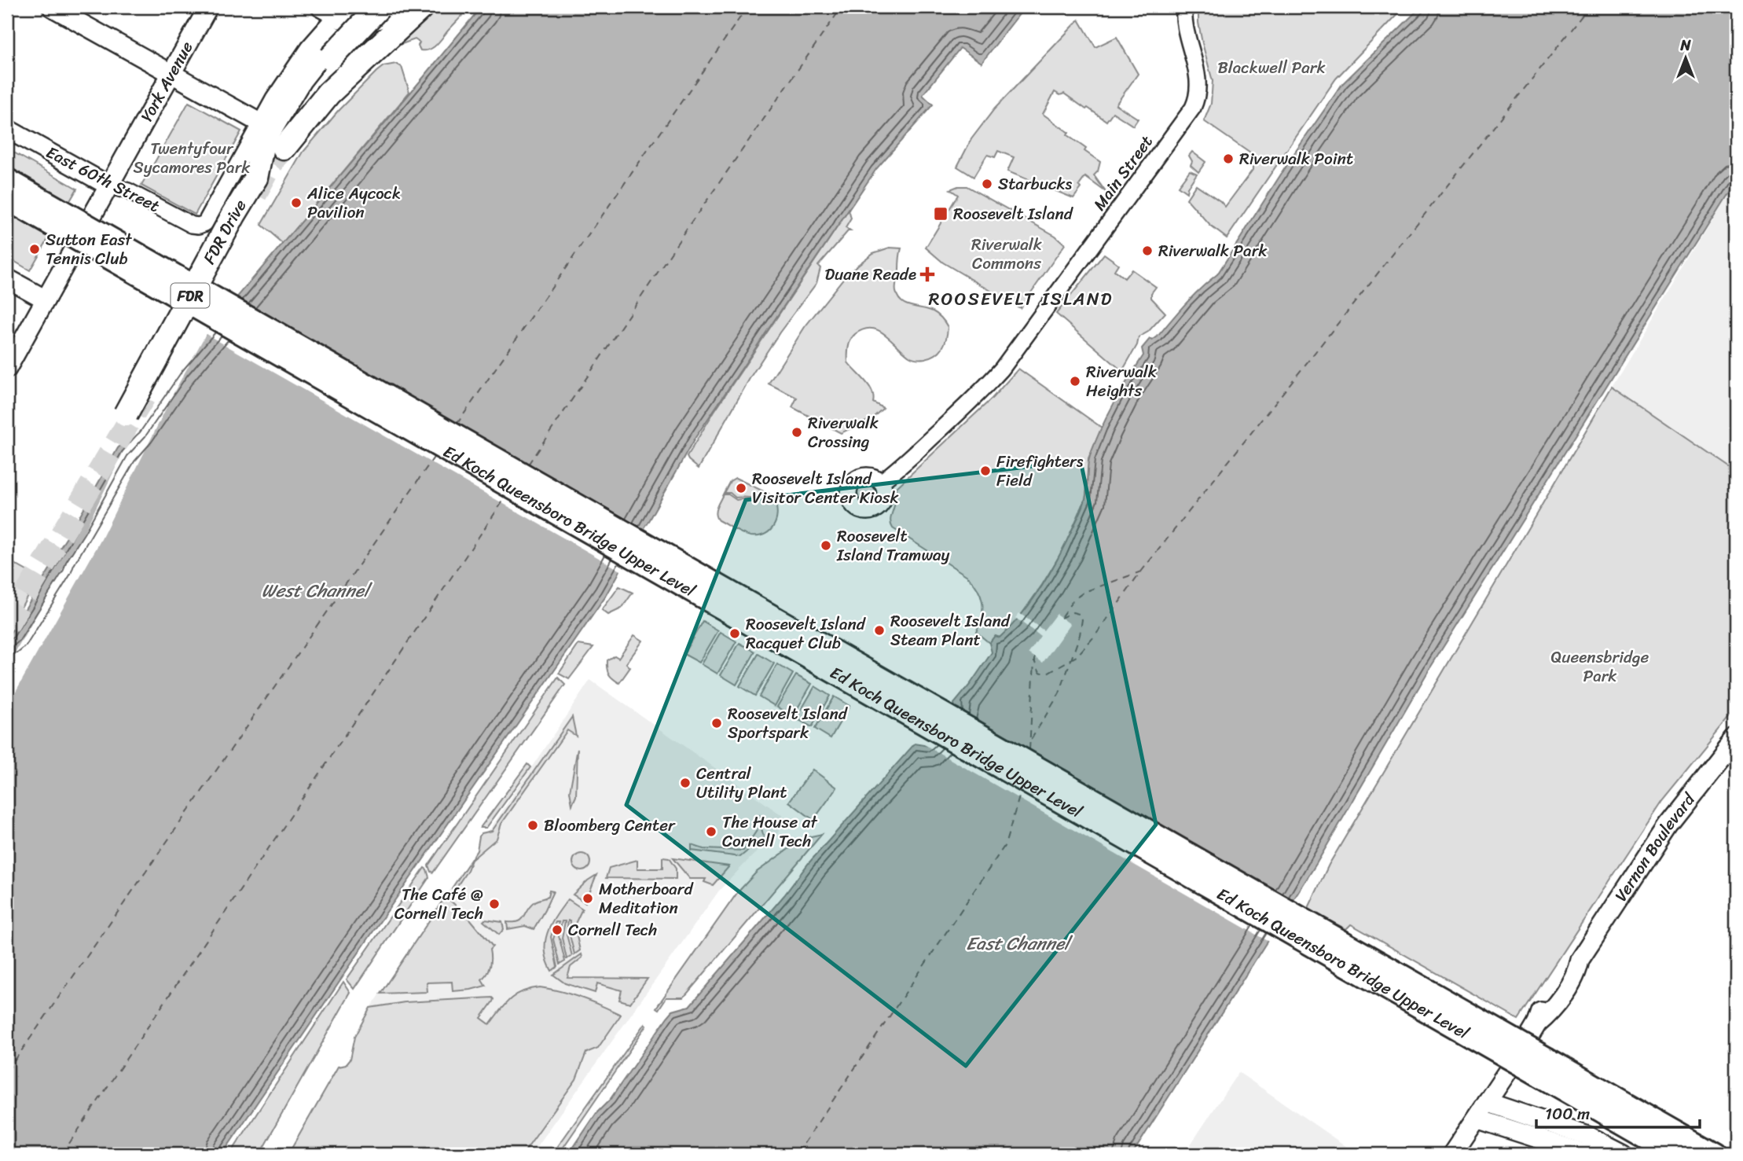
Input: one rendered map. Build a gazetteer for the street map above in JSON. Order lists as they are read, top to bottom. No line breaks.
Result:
{"streets":{"highway":["FDR Drive","FDR","Ed Koch Queensboro Bridge Upper Level"],"main road":["York Avenue","East 60th Street","Vernon Boulevard"],"street":["Main Street"]},"crossings":[["York Avenue","East 60th Street"],["East 60th Street","FDR Drive"]],"districts":["ROOSEVELT ISLAND"],"water":["West Channel","East Channel"],"parks":["Blackwell Park","Twentyfour Sycamores Park","Riverwalk Commons","Queensbridge Park"],"places":{"other":["Riverwalk Point","Starbucks","Alice Aycock Pavilion","Sutton East Tennis Club","Riverwalk Park","Riverwalk Heights","Riverwalk Crossing","Firefighters Field","Roosevelt Island Visitor Center Kiosk","Roosevelt Island Tramway","Roosevelt Island Steam Plant","Roosevelt Island Racquet Club","Roosevelt Island Sportspark","Central Utility Plant","Bloomberg Center","The House at Cornell Tech","Motherboard Meditation","The Café @ Cornell Tech","Cornell Tech"],"transit":["Roosevelt Island"],"health":["Duane Reade"]},"scale_bar":"100 m","north":"top"}
